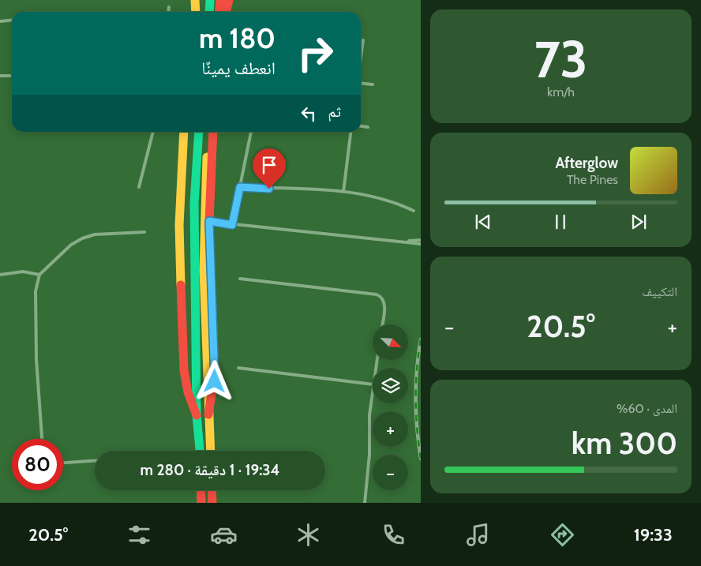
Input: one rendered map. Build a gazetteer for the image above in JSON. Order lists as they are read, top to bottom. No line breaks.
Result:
{"north":"bottom right","page":{"tile":[["73","km/h"],"التكييف",["المدى · 60%","300 km"]],"turn":["180 m","انعطف يمينًا"],"then":"ثم","song":["Afterglow","The Pines"],"heat":["−","20.5°","+"],"map_buttons":["+","−"],"limit":"80","trip":"19:34 · 1 دقيقة · 280 m","tabs":["19:33","20.5°"]}}
